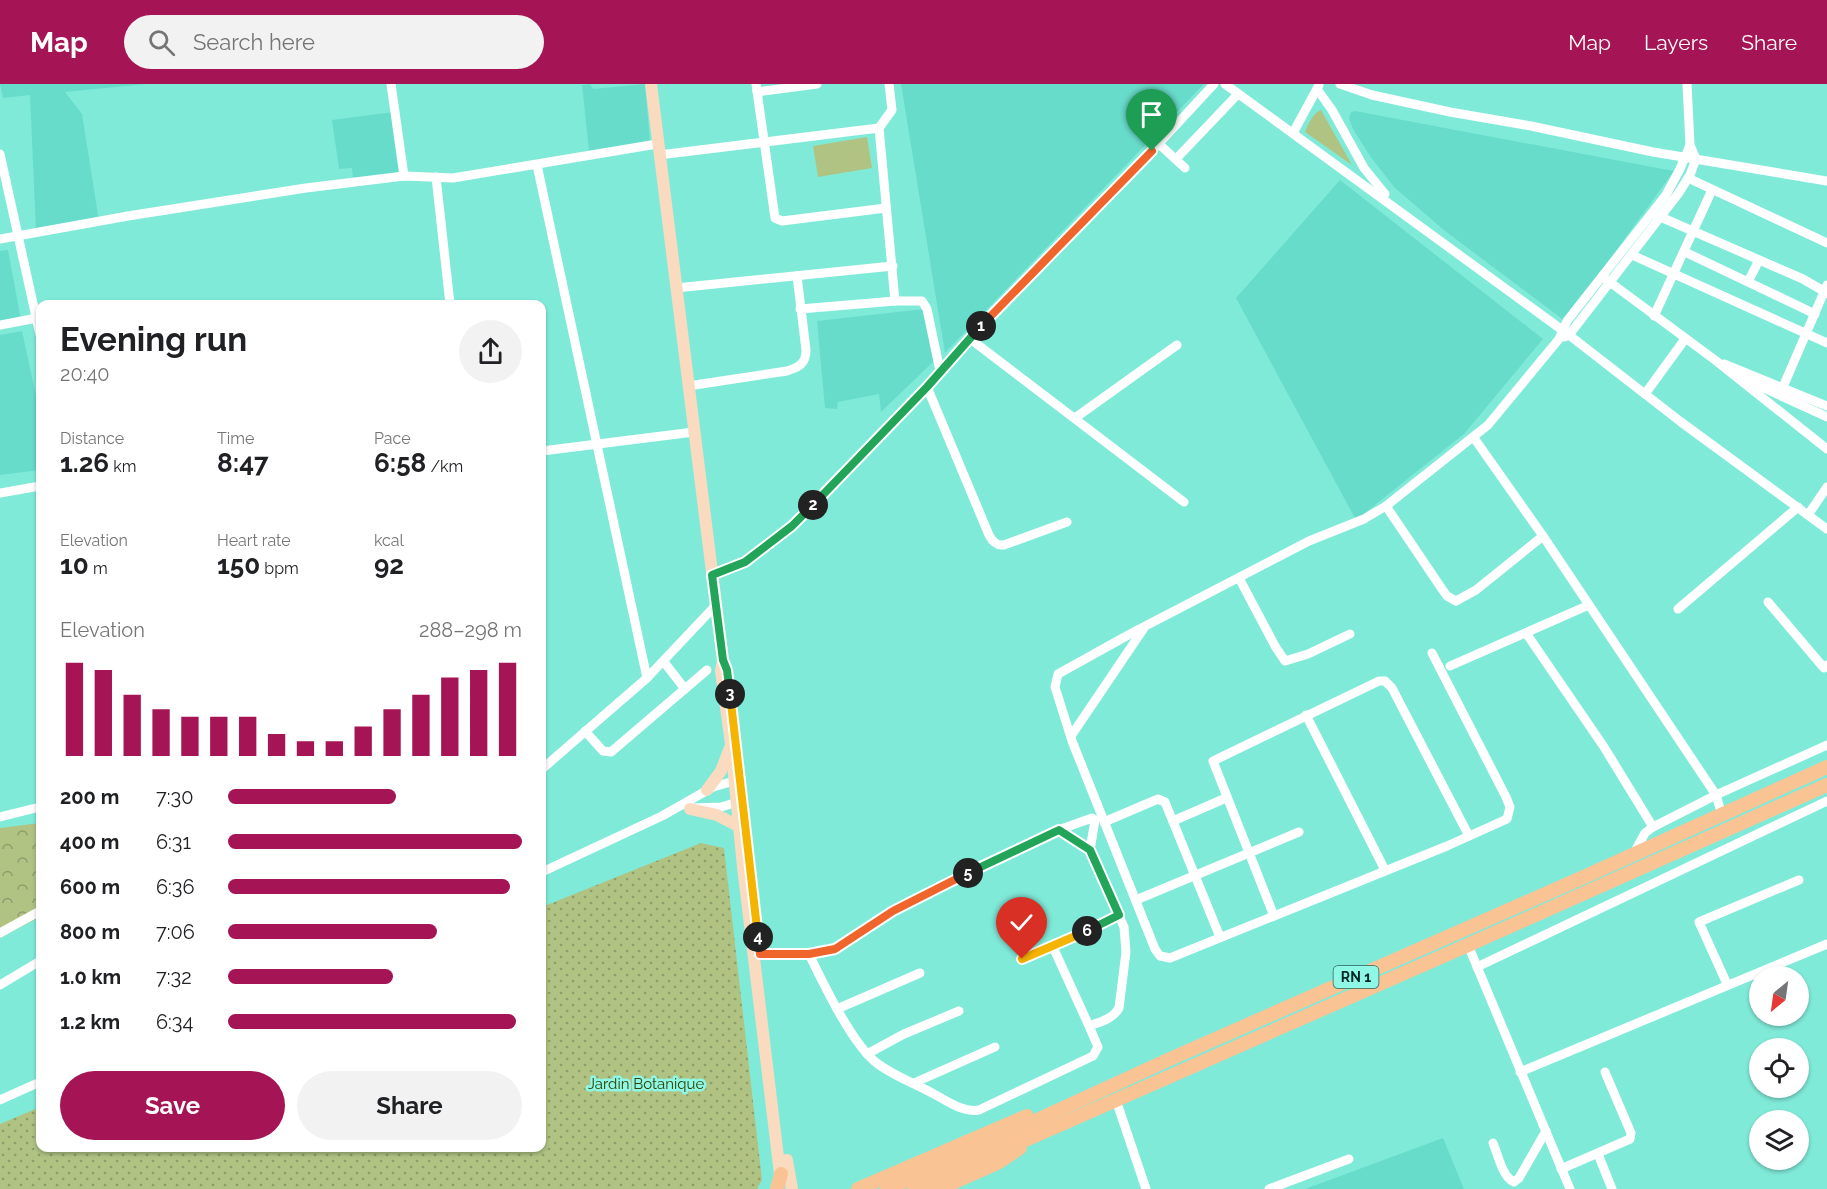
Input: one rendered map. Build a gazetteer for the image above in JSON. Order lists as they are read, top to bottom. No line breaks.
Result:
{"streets":{"highway":["RN 1"]},"parks":["Jardin Botanique"],"north":"bottom left","page":{"header":"Map","search":"Search here","nav":["Map","Layers","Share"],"heading":["Evening run","20:40"],"pins":["1","2","3","5","6","4"],"stats":[["Distance","1.26 km"],["Time","8:47"],["Pace","6:58 /km"],["Elevation","10 m"],["Heart rate","150 bpm"],["kcal","92"]],"chart":["Elevation","288–298 m"],"list":[{"name":"200 m","note":"7:30"},{"name":"400 m","note":"6:31"},{"name":"600 m","note":"6:36"},{"name":"800 m","note":"7:06"},{"name":"1.0 km","note":"7:32"},{"name":"1.2 km","note":"6:34"}],"buttons":["Save","Share"]}}
